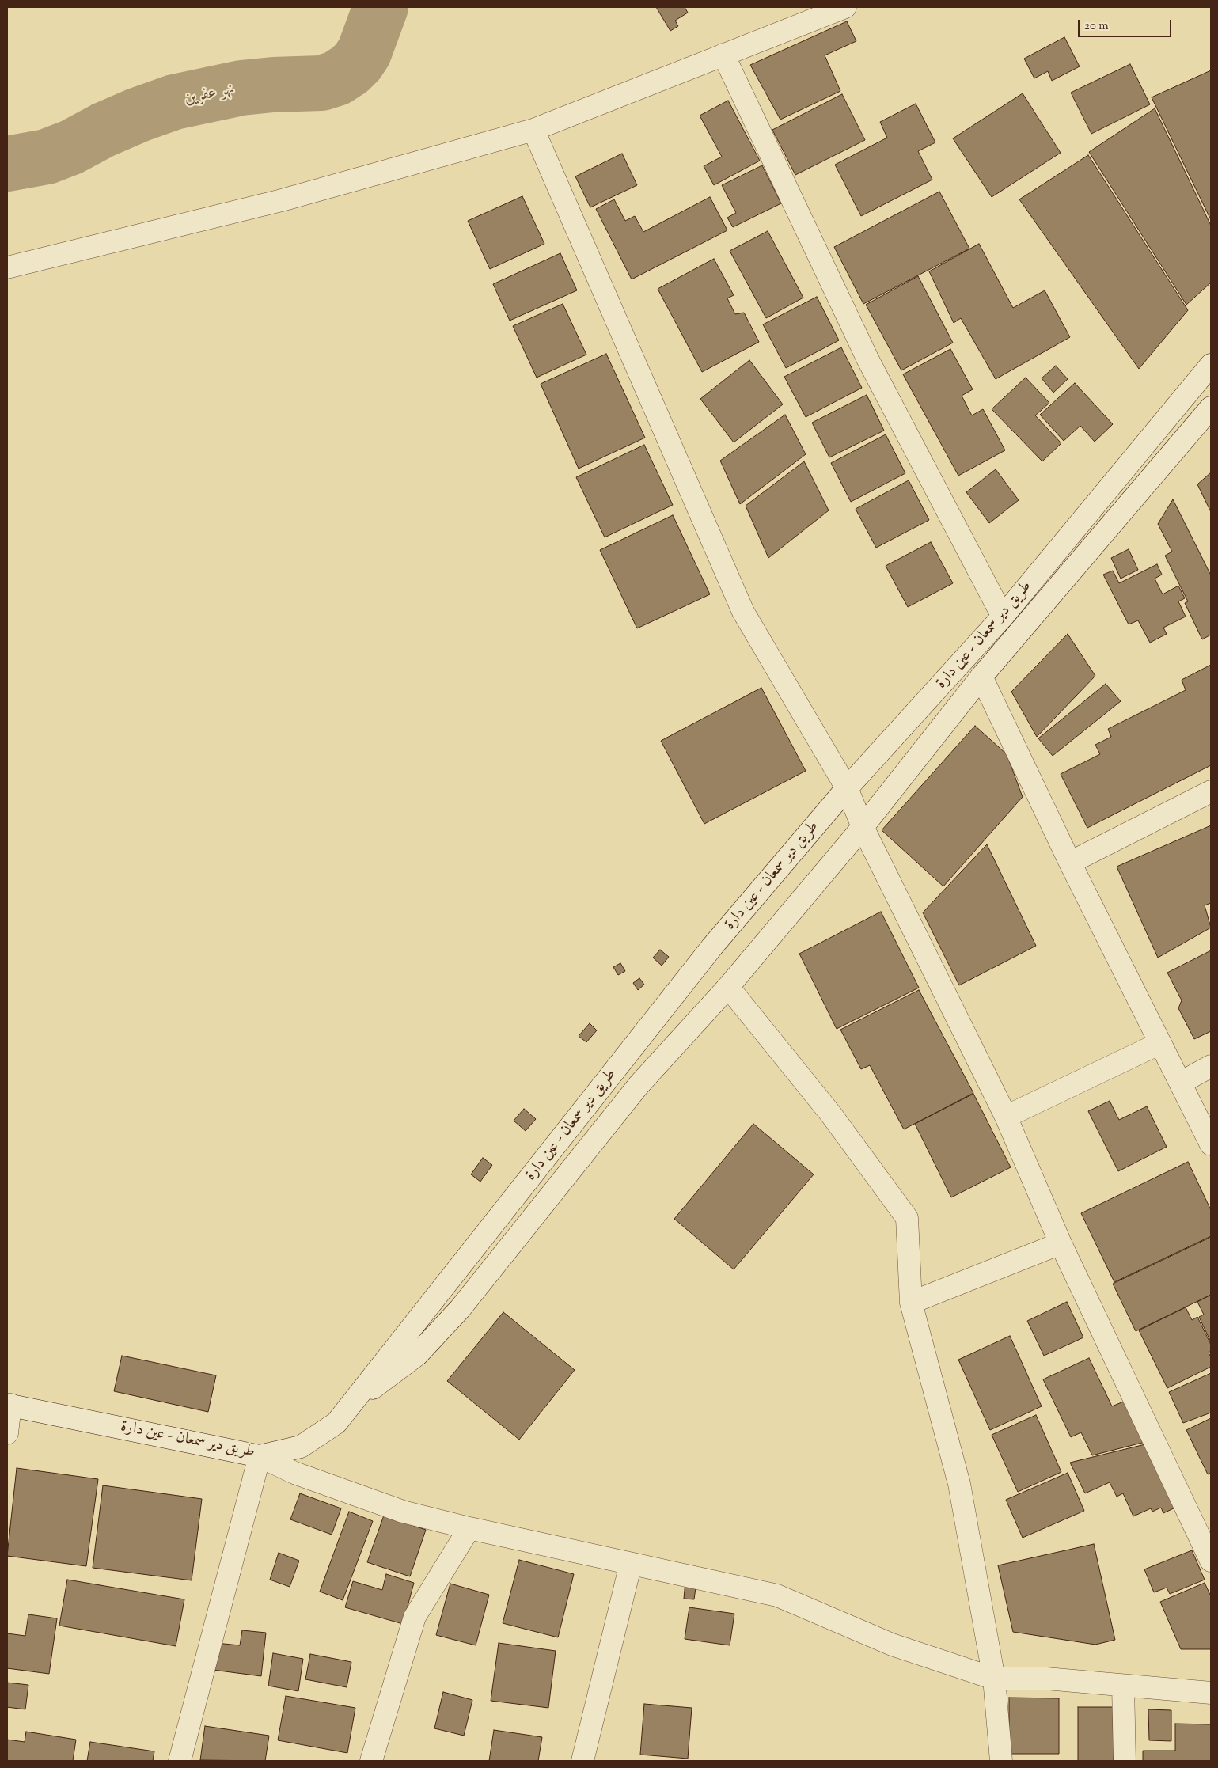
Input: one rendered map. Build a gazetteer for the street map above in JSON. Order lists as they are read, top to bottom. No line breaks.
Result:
{"streets":{"street":["طريق دير سمعان - عين دارة"]},"water":["نهر عفرين"],"scale_bar":"20 m"}
